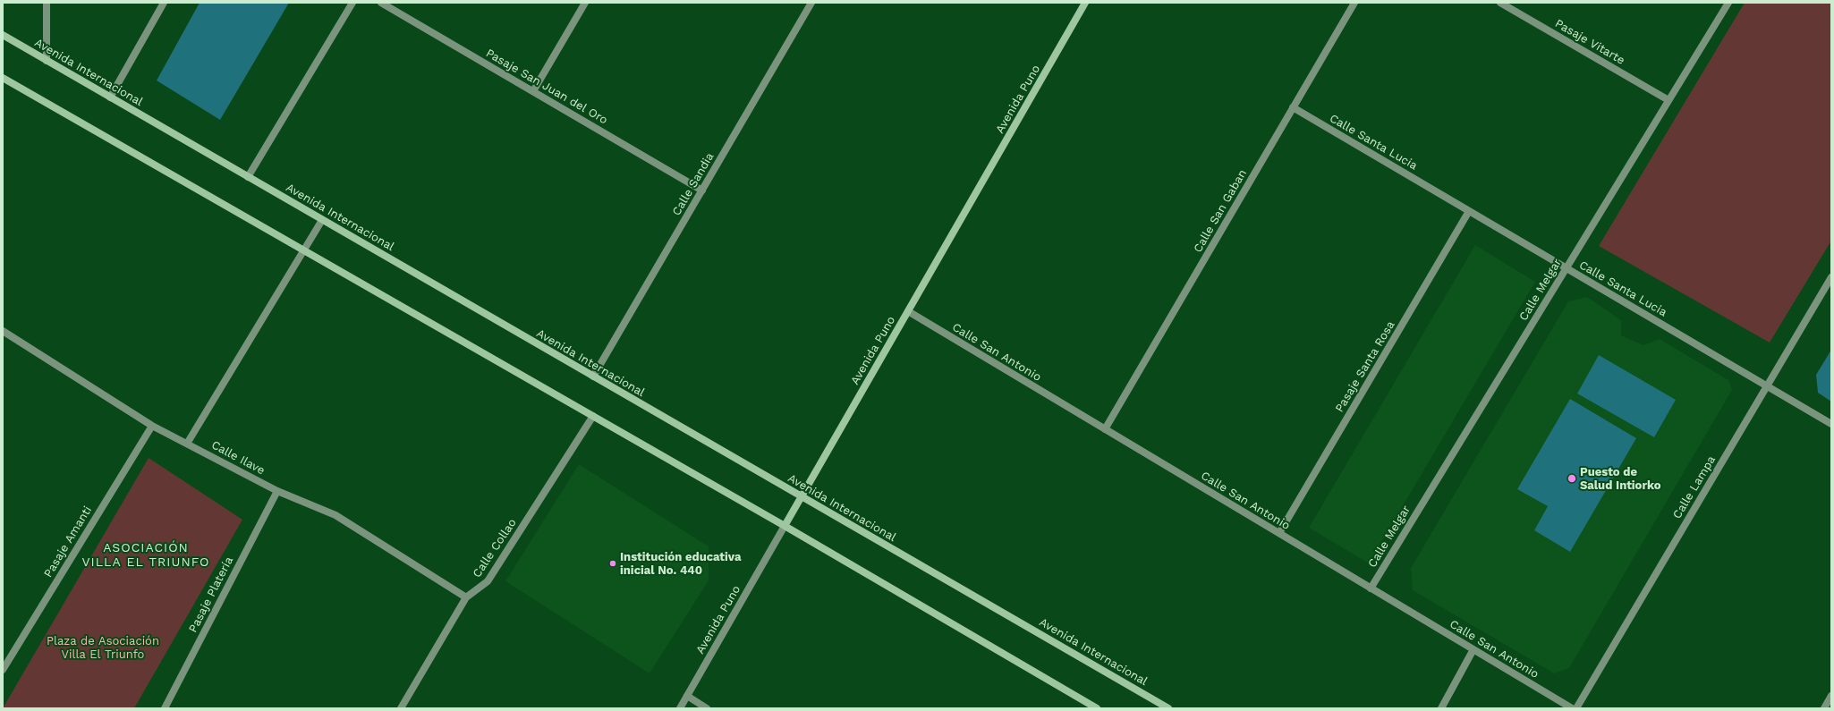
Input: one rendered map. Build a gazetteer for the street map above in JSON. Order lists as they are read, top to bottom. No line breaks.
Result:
{"streets":{"main road":["Avenida Internacional","Avenida Puno"],"street":["Pasaje Vitarte","Pasaje San Juan del Oro","Calle Santa Lucia","Calle Sandia","Calle San Gaban","Calle Melgar","Calle San Antonio","Pasaje Santa Rosa","Calle Ilave","Calle Lampa","Pasaje Amanti","Calle Collao","Pasaje Platería"]},"crossings":[["Pasaje Vitarte","Calle Melgar"],["Avenida Internacional","Avenida Puno"],["Avenida Internacional","Calle Sandia"],["Pasaje San Juan del Oro","Calle Sandia"],["Avenida Puno","Calle San Antonio"],["Calle Santa Lucia","Calle San Gaban"],["Calle Santa Lucia","Calle Melgar"],["Calle Santa Lucia","Pasaje Santa Rosa"],["Calle Santa Lucia","Calle Lampa"],["Calle San Gaban","Calle San Antonio"],["Calle Melgar","Calle San Antonio"],["Calle San Antonio","Pasaje Santa Rosa"],["Calle Ilave","Pasaje Amanti"],["Calle Ilave","Calle Collao"],["Calle Ilave","Pasaje Platería"]],"districts":["ASOCIACIÓN VILLA EL TRIUNFO"],"parks":["Plaza de Asociación Villa El Triunfo"],"places":["Puesto de Salud Intiorko","Institución educativa inicial No. 440"]}
